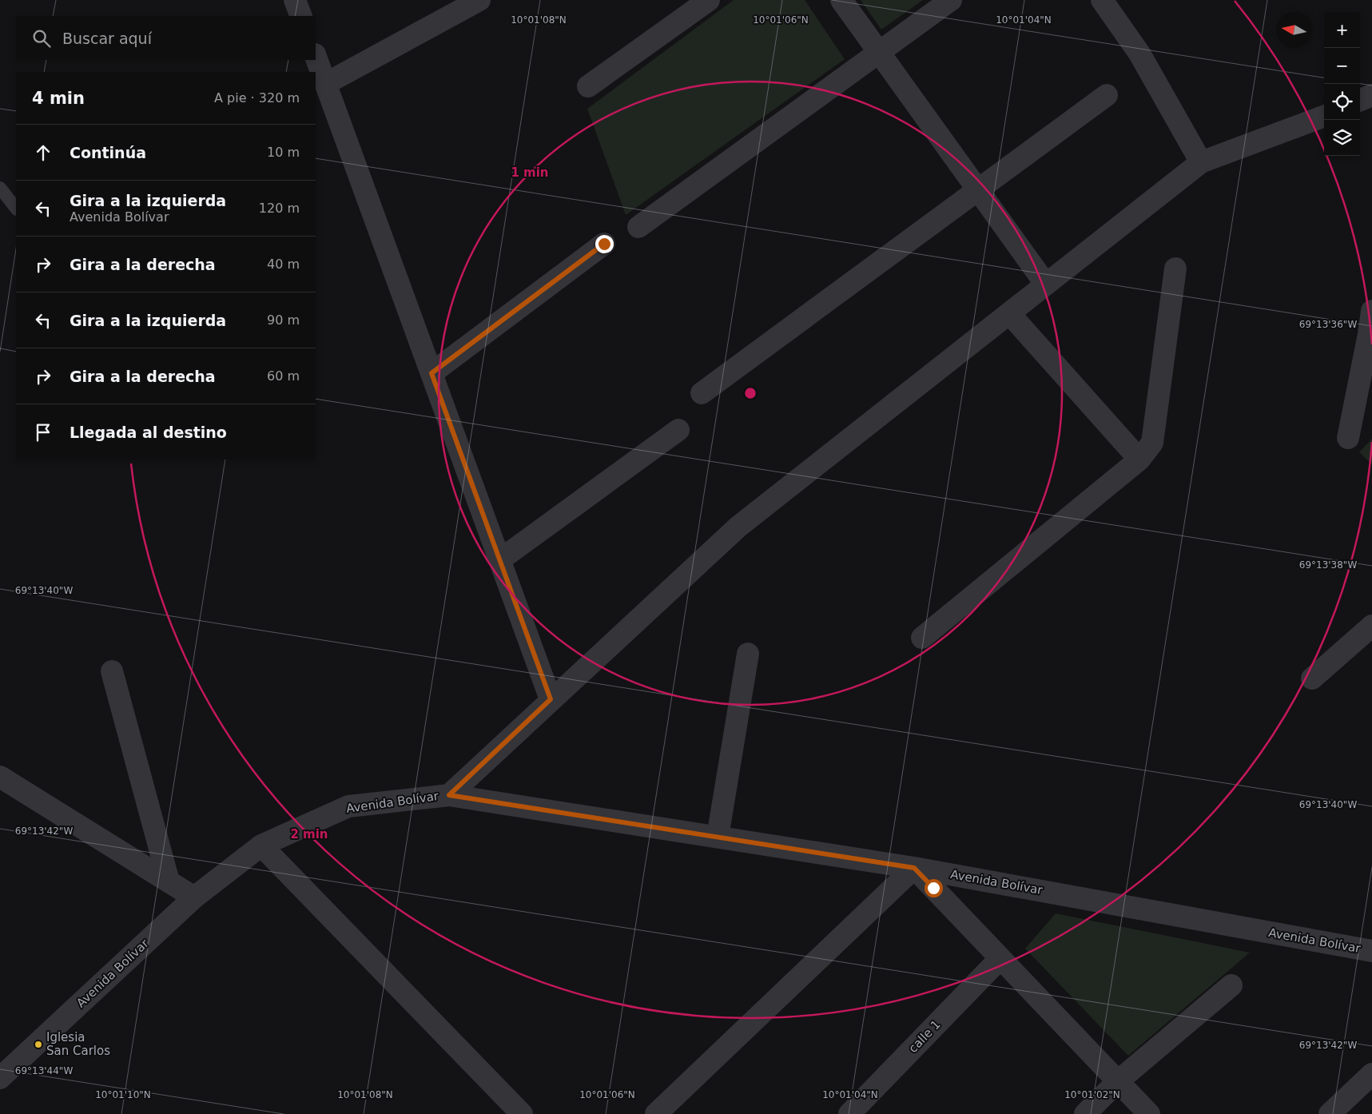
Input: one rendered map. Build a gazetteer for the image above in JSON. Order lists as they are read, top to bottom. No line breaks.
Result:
{"streets":{"street":["Avenida Bolívar","calle 1"]},"places":["Iglesia San Carlos"],"north":"left","page":{"map_buttons":["+","−"],"search":"Buscar aquí","heading":["4 min","A pie · 320 m"],"list":[["Continúa","10 m"],["Gira a la izquierda","Avenida Bolívar","120 m"],["Gira a la derecha","40 m"],["Gira a la izquierda","90 m"],["Gira a la derecha","60 m"],"Llegada al destino"]},"coordinates":["10°01'08\"N","10°01'06\"N","10°01'04\"N","69°13'36\"W","69°13'38\"W","69°13'40\"W","69°13'42\"W","69°13'44\"W","10°01'10\"N","10°01'02\"N"],"rings":["1 min","2 min"]}
